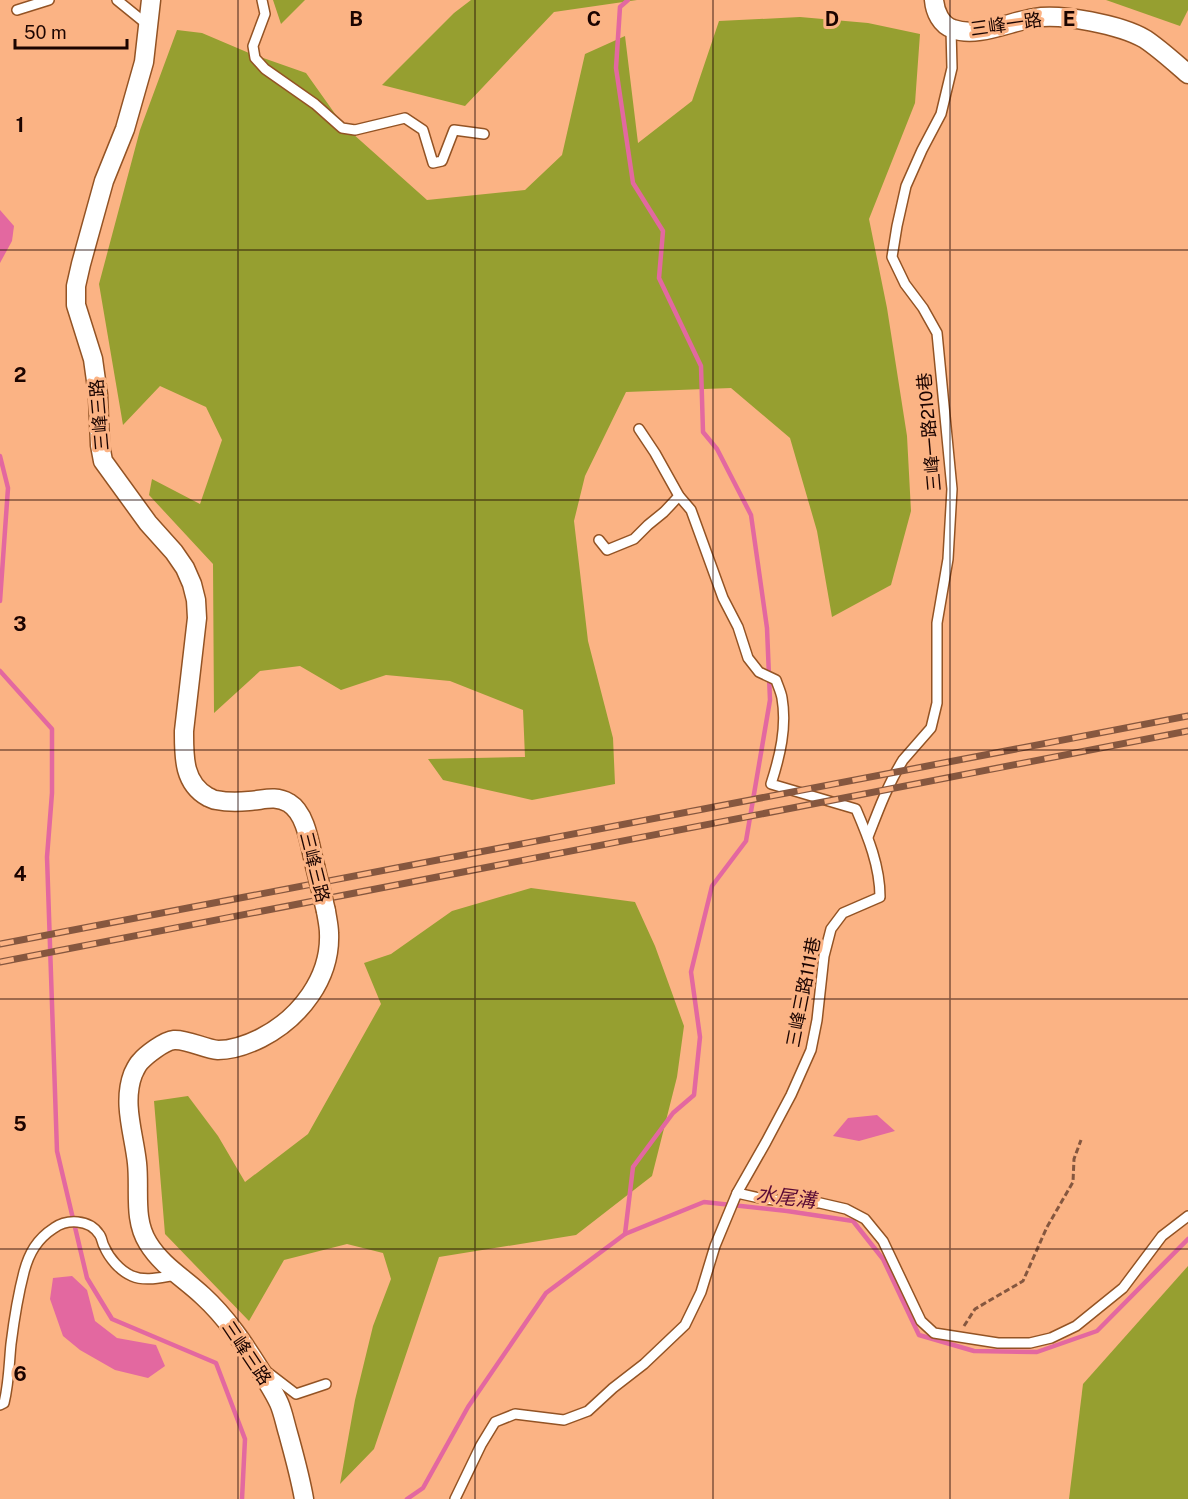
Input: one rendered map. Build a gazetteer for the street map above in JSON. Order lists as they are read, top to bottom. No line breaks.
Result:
{"streets":{"street":["三峰一路","三峰三路"],"lane":["三峰一路210巷","三峰三路111巷"]},"crossings":[["三峰一路","三峰一路210巷"],["三峰一路210巷","三峰三路111巷"]],"water":["水尾溝"],"scale_bar":"50 m","grid":{"columns":["B","C","D","E"],"rows":["1","2","3","4","5","6"]}}
